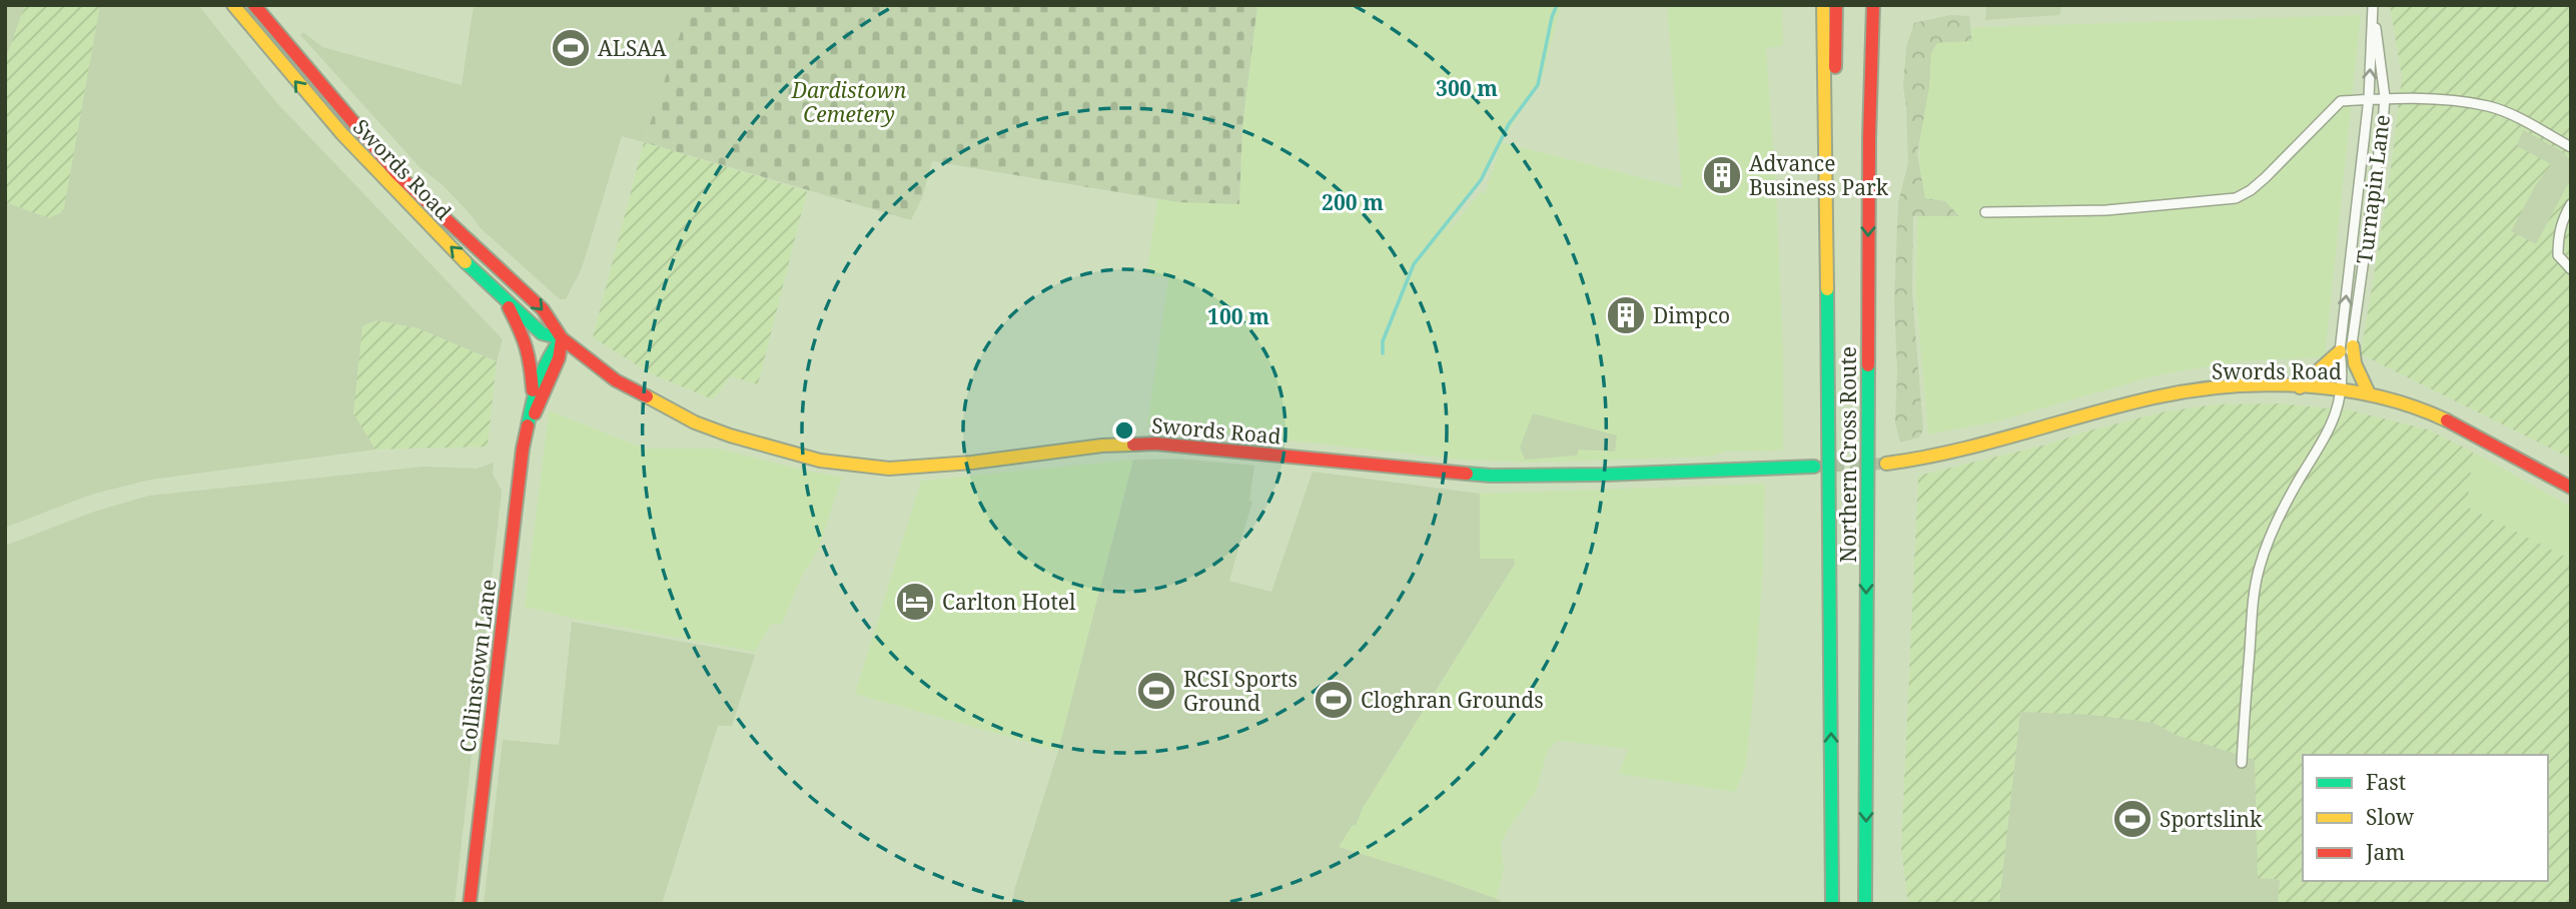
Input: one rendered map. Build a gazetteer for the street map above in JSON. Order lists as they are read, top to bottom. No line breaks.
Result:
{"streets":{"main road":["Swords Road","Northern Cross Route","Collinstown Lane"],"street":["Turnapin Lane"]},"crossings":[["Swords Road","Turnapin Lane"],["Swords Road","Collinstown Lane"]],"parks":["Dardistown Cemetery"],"places":{"sports":["ALSAA","RCSI Sports Ground","Cloghran Grounds","Sportslink"],"building":["Advance Business Park","Dimpco"],"hotel":["Carlton Hotel"]},"legend":["Fast","Slow","Jam"],"rings":["300 m","200 m","100 m"]}
